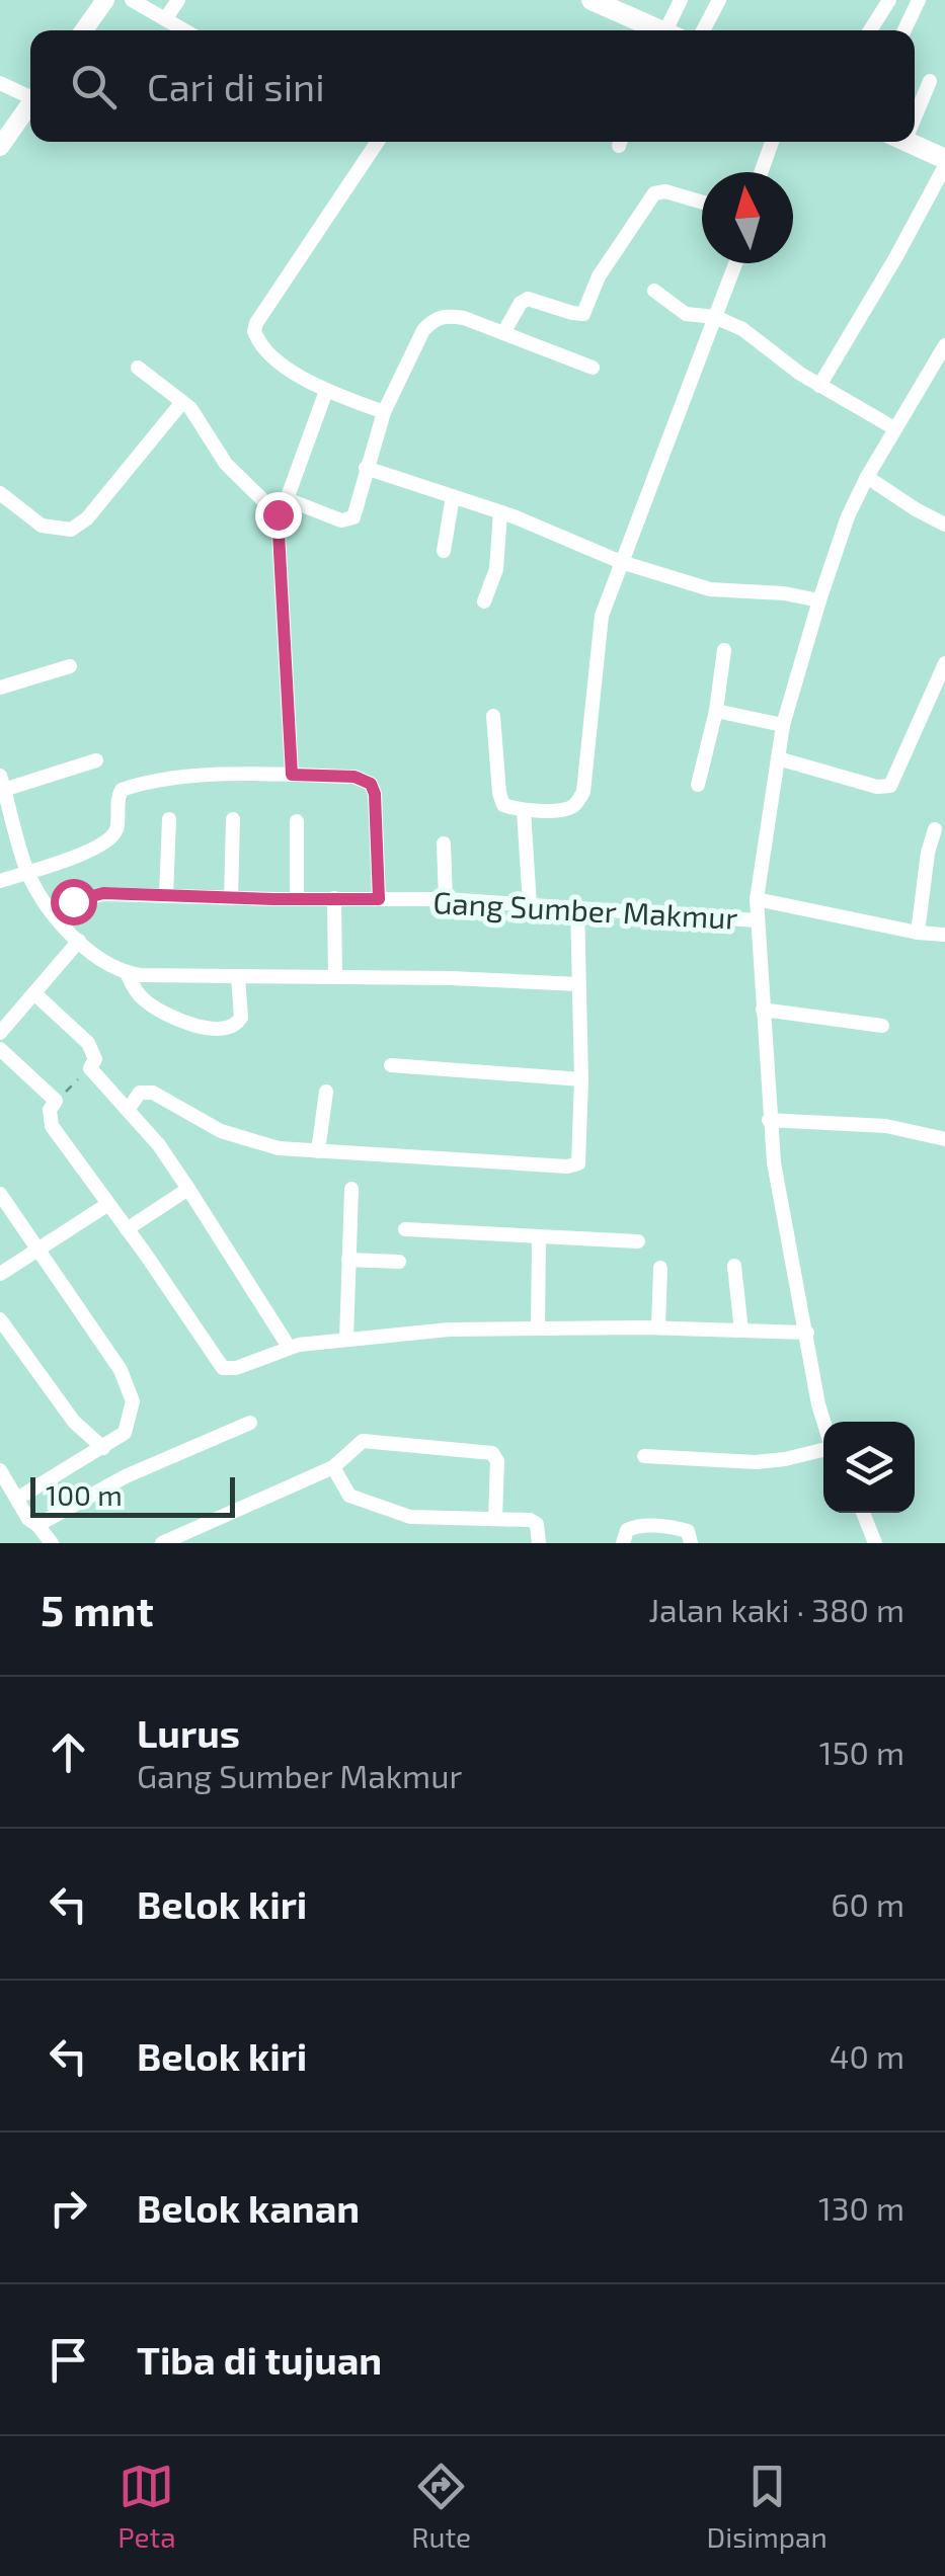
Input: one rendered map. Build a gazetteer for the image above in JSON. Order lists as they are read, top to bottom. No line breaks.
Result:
{"streets":{"street":["Gang Sumber Makmur"]},"scale_bar":"100 m","north":"top","page":{"search":"Cari di sini","scale":"100 m","heading":["5 mnt","Jalan kaki · 380 m"],"list":[["Lurus","Gang Sumber Makmur","150 m"],["Belok kiri","60 m"],["Belok kiri","40 m"],["Belok kanan","130 m"],"Tiba di tujuan"],"nav":["Peta","Rute","Disimpan"]}}
